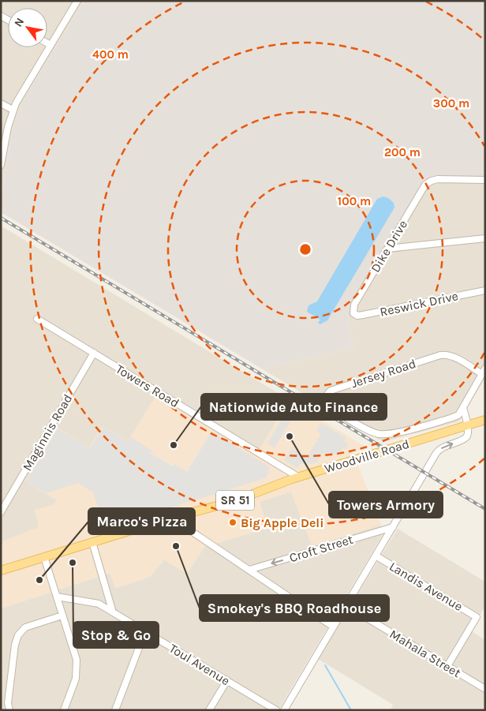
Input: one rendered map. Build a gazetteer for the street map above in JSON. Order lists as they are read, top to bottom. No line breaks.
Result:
{"streets":{"main road":["Woodville Road","SR 51"],"street":["Dike Drive","Reswick Drive","Jersey Road","Towers Road","Maginnis Road","Croft Street","Landis Avenue","Mahala Street","Toul Avenue"]},"crossings":[["Dike Drive","Reswick Drive"],["Towers Road","Maginnis Road"],["Towers Road","Woodville Road"],["Landis Avenue","Mahala Street"]],"one_way":["Croft Street"],"places":["Towers Armory","Nationwide Auto Finance","Big Apple Deli","Smokey's BBQ Roadhouse","Stop & Go","Marco's Pizza"],"north":"top left","rings":["400 m","300 m","200 m","100 m"]}
